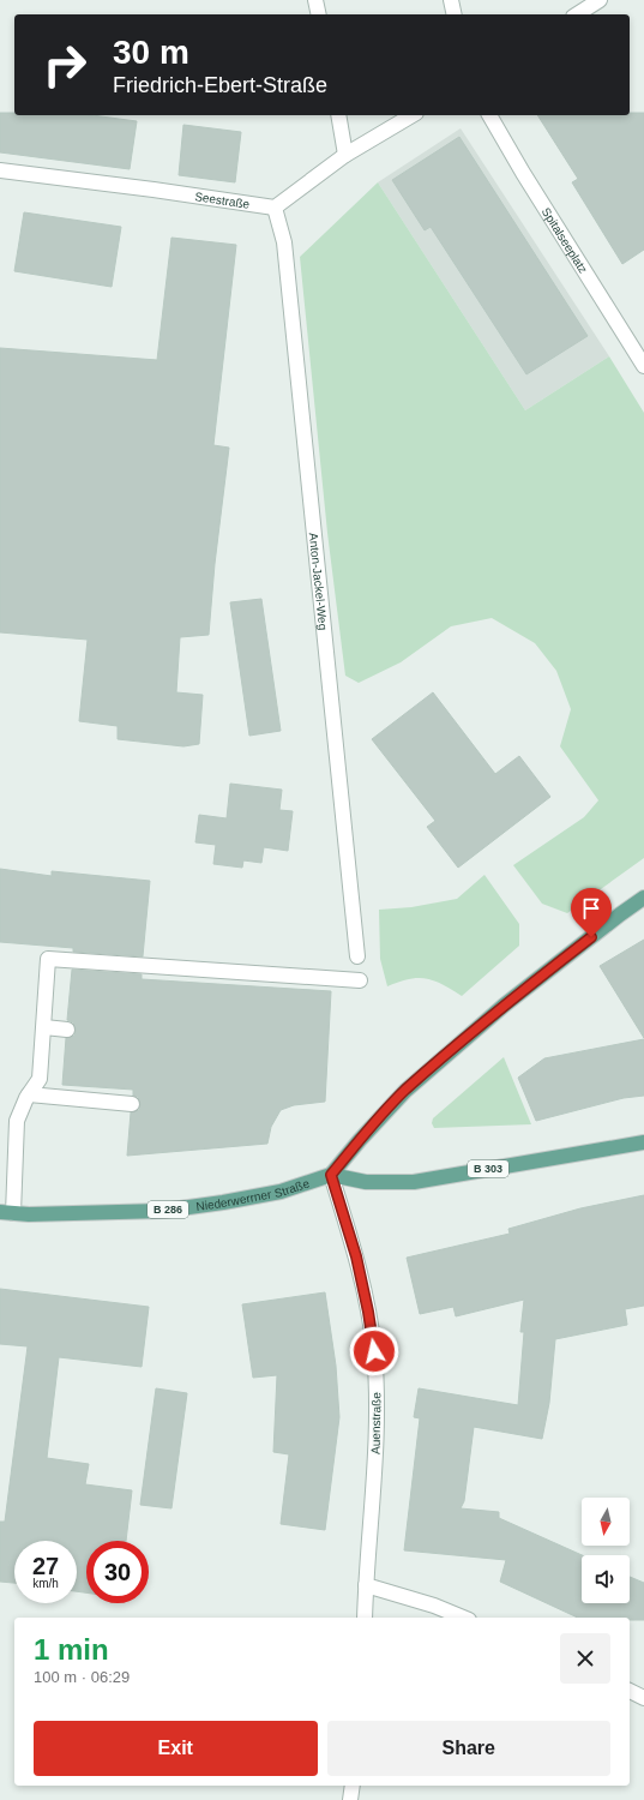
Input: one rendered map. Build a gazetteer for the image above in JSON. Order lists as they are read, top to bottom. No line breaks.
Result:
{"streets":{"main road":["B 303","Niederwerrner Straße","B 286"],"street":["Seestraße","Spitalseeplatz","Anton-Jackel-Weg","Auenstraße"]},"crossings":[["Seestraße","Anton-Jackel-Weg"],["B 303","Niederwerrner Straße"],["B 303","Auenstraße"],["Niederwerrner Straße","Auenstraße"]],"north":"bottom","page":{"turn":["30 m","Friedrich-Ebert-Straße"],"speed":"27 km/h","limit":"30","heading":["1 min","100 m · 06:29"],"buttons":["Exit","Share"]}}
